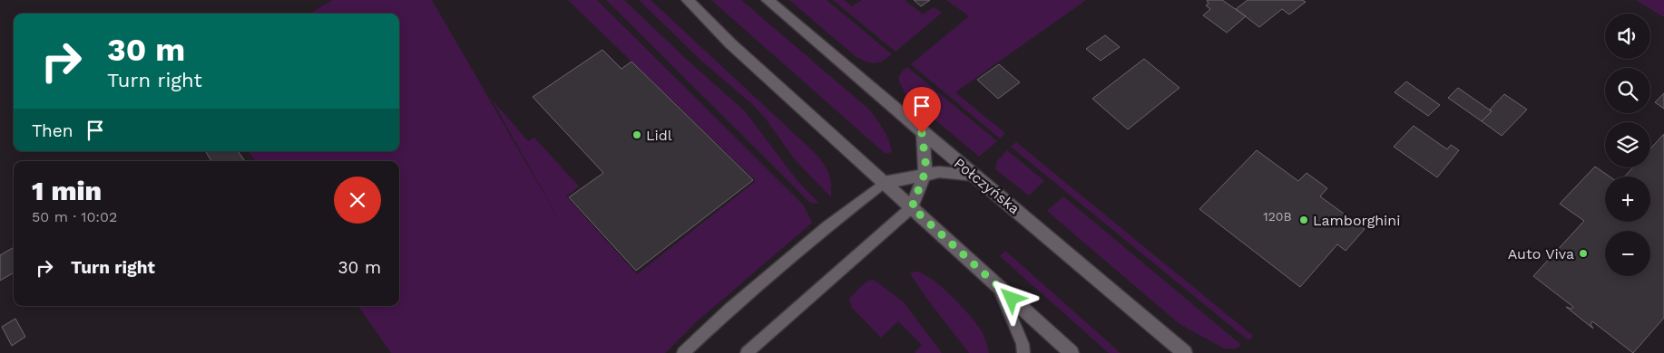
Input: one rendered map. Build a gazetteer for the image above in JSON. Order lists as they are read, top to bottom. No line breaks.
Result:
{"streets":{"main road":["Połczyńska"]},"places":["Lidl","Lamborghini","Auto Viva"],"house_numbers":["120B"],"page":{"map_buttons":["+","−"],"turn":["30 m","Turn right"],"then":"Then","heading":["1 min","50 m · 10:02"],"list":[{"name":"Turn right","value":"30 m"}]}}
